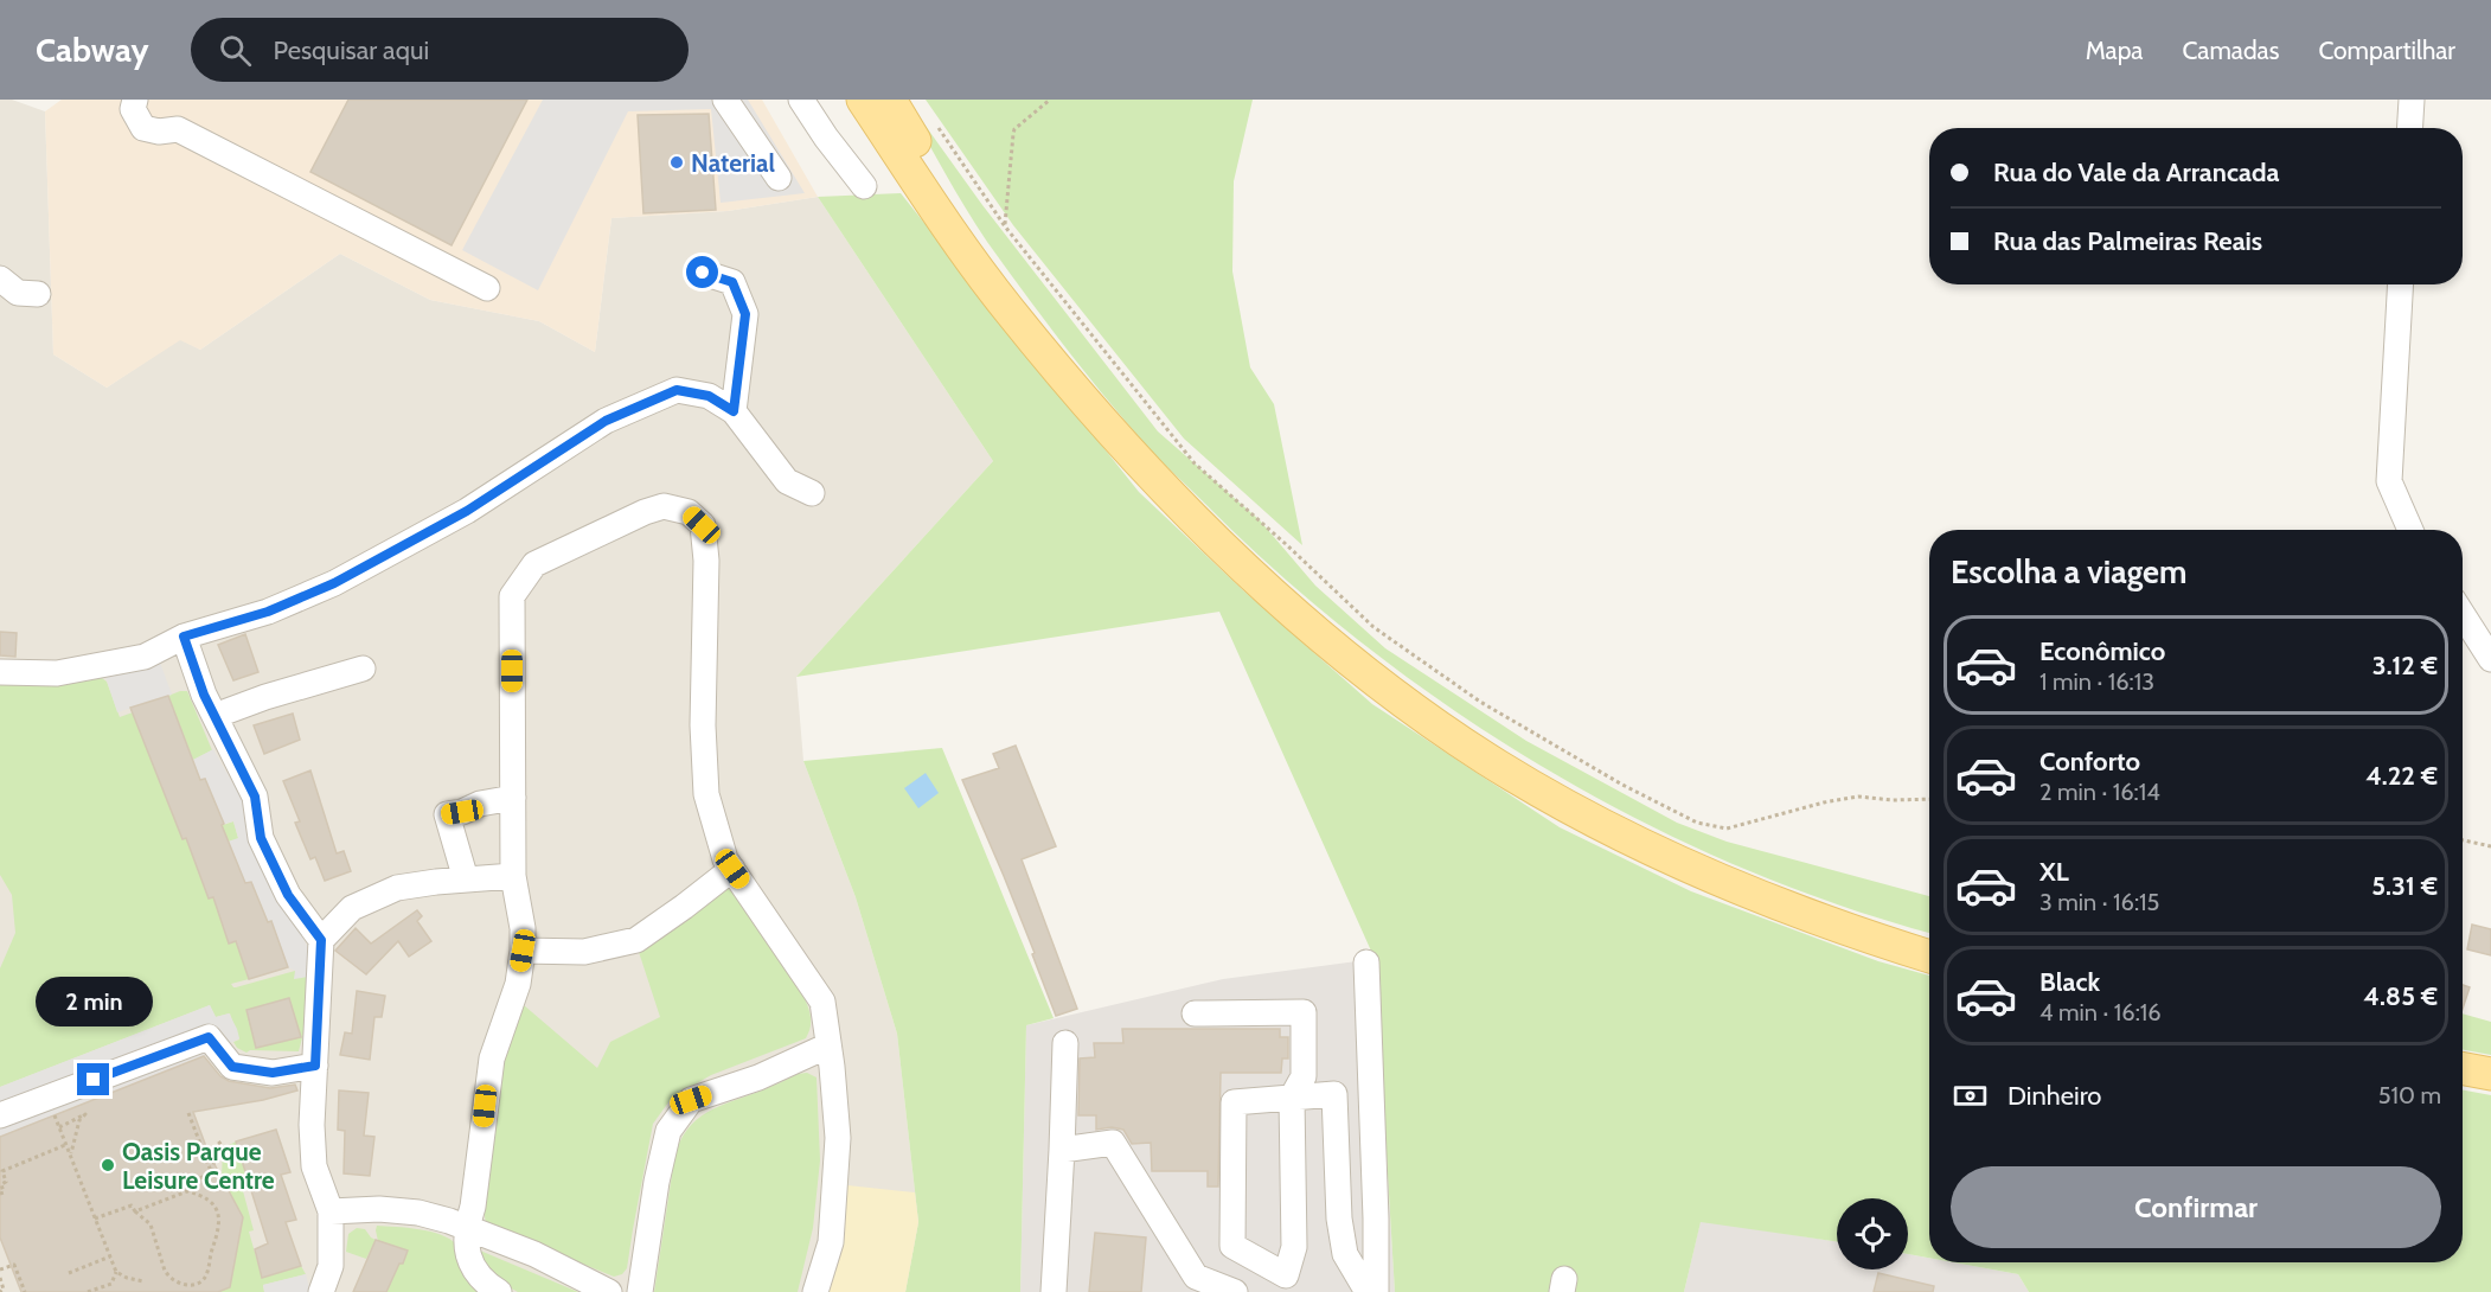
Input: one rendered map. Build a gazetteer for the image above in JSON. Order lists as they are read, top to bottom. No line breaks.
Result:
{"places":["Naterial","Oasis Parque Leisure Centre"],"page":{"header":"Cabway","search":"Pesquisar aqui","nav":["Mapa","Camadas","Compartilhar"],"banner":["Rua do Vale da Arrancada","Rua das Palmeiras Reais"],"heading":"Escolha a viagem","list":[{"name":"Econômico","note":"1 min · 16:13","value":"3.12 €"},{"name":"Conforto","note":"2 min · 16:14","value":"4.22 €"},{"name":"XL","note":"3 min · 16:15","value":"5.31 €"},{"name":"Black","note":"4 min · 16:16","value":"4.85 €"}],"bubble":"2 min","pay":["Dinheiro","510 m"],"buttons":"Confirmar"}}
